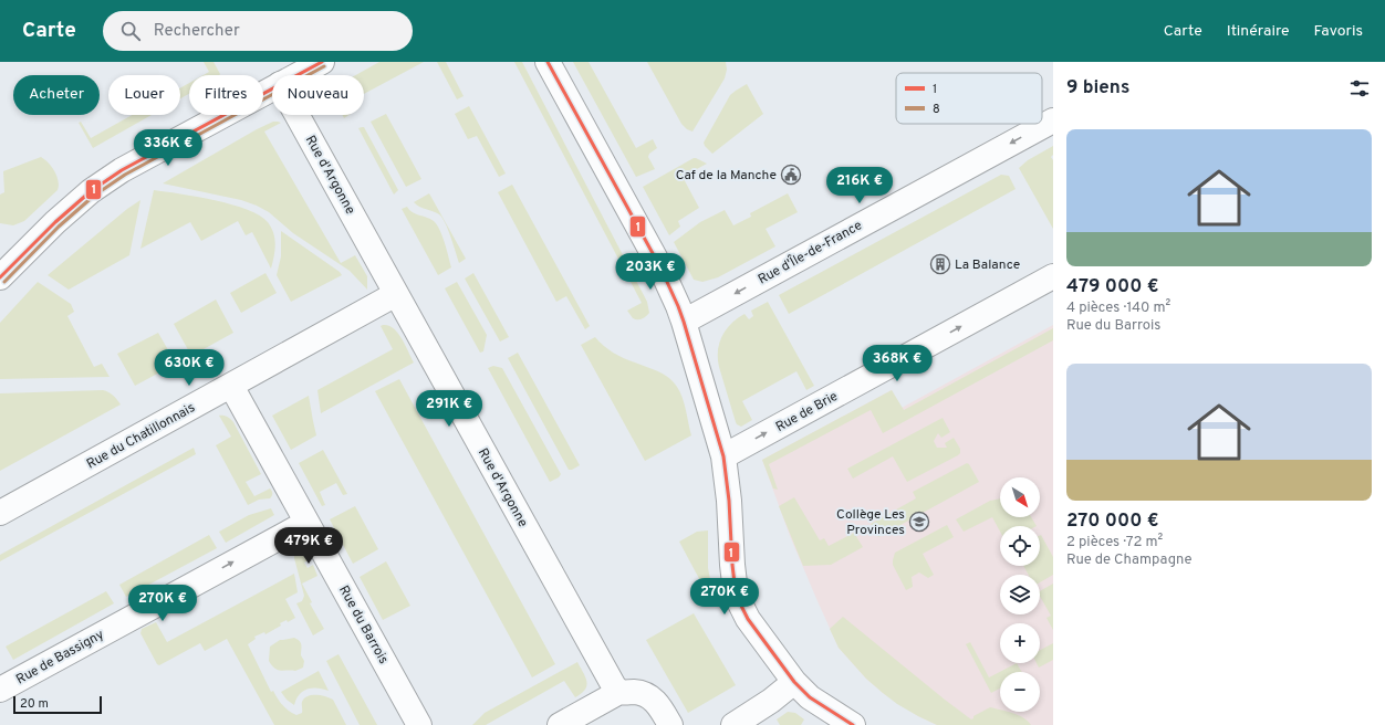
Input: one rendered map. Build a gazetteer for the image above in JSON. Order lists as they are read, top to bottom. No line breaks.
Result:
{"streets":{"street":["Rue d'Argonne","Rue d'Île-de-France","Rue de Brie","Rue du Chatillonnais","Rue du Barrois","Rue de Bassigny"]},"crossings":[["Rue d'Argonne","Rue du Chatillonnais"],["Rue du Chatillonnais","Rue du Barrois"],["Rue du Barrois","Rue de Bassigny"]],"one_way":["Rue d'Île-de-France","Rue de Brie","Rue de Bassigny"],"places":{"public building":["Caf de la Manche"],"building":["La Balance"],"school or university":["Collège Les Provinces"]},"lines":["transit line 1","transit line 8"],"legend":["1","8"],"scale_bar":"20 m","north":"bottom right","page":{"header":"Carte","search":"Rechercher","nav":["Carte","Itinéraire","Favoris"],"heading":"9 biens","chip":["Acheter","Louer","Filtres","Nouveau"],"list":[{"name":"479 000 €","note":"4 pièces · 140 m² · Rue du Barrois"},{"name":"270 000 €","note":"2 pièces · 72 m² · Rue de Champagne"}],"price":["336K €","216K €","203K €","368K €","630K €","291K €","479K €","270K €","270K €"],"map_buttons":["+","−"],"scale":"20 m"}}
